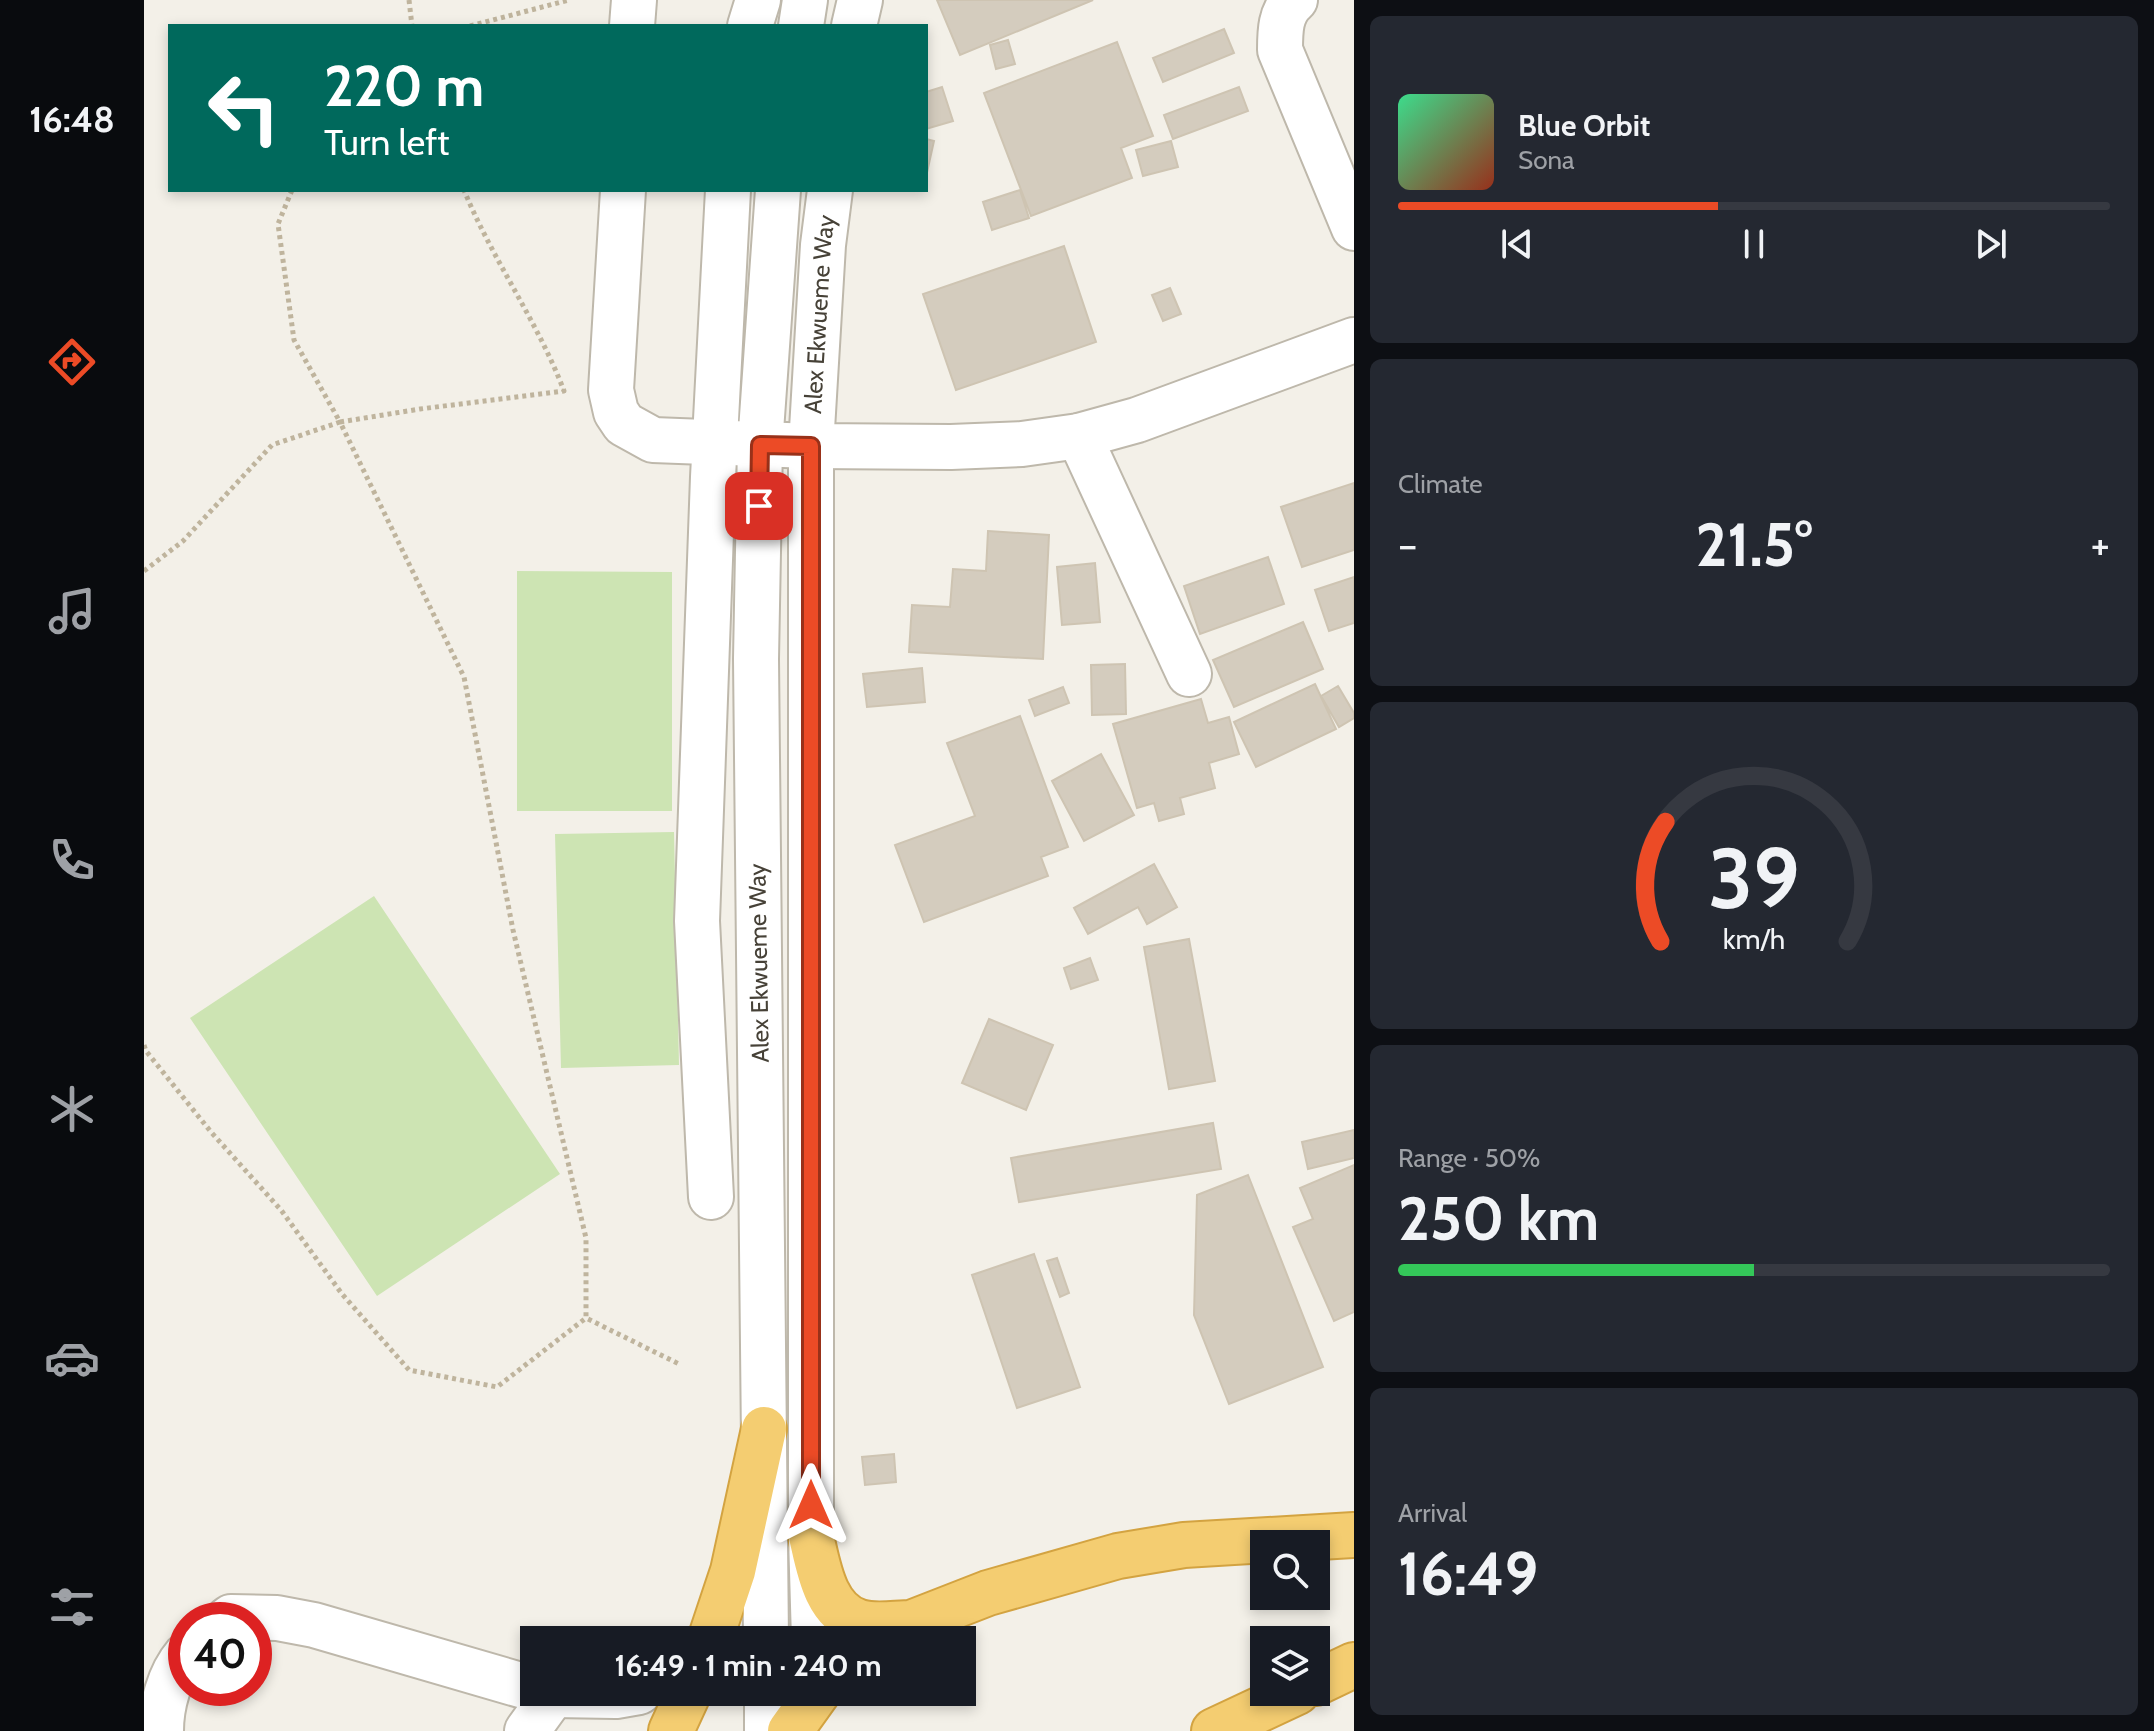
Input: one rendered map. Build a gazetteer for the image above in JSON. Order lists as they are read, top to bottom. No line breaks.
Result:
{"streets":{"street":["Alex Ekwueme Way"]},"page":{"tabs":"16:48","turn":["220 m","Turn left"],"song":["Blue Orbit","Sona"],"tile":["Climate",["Range · 50%","250 km"],["Arrival","16:49"]],"heat":["−","21.5°","+"],"limit":"40","trip":"16:49 · 1 min · 240 m","gauge":["39","km/h"]}}
